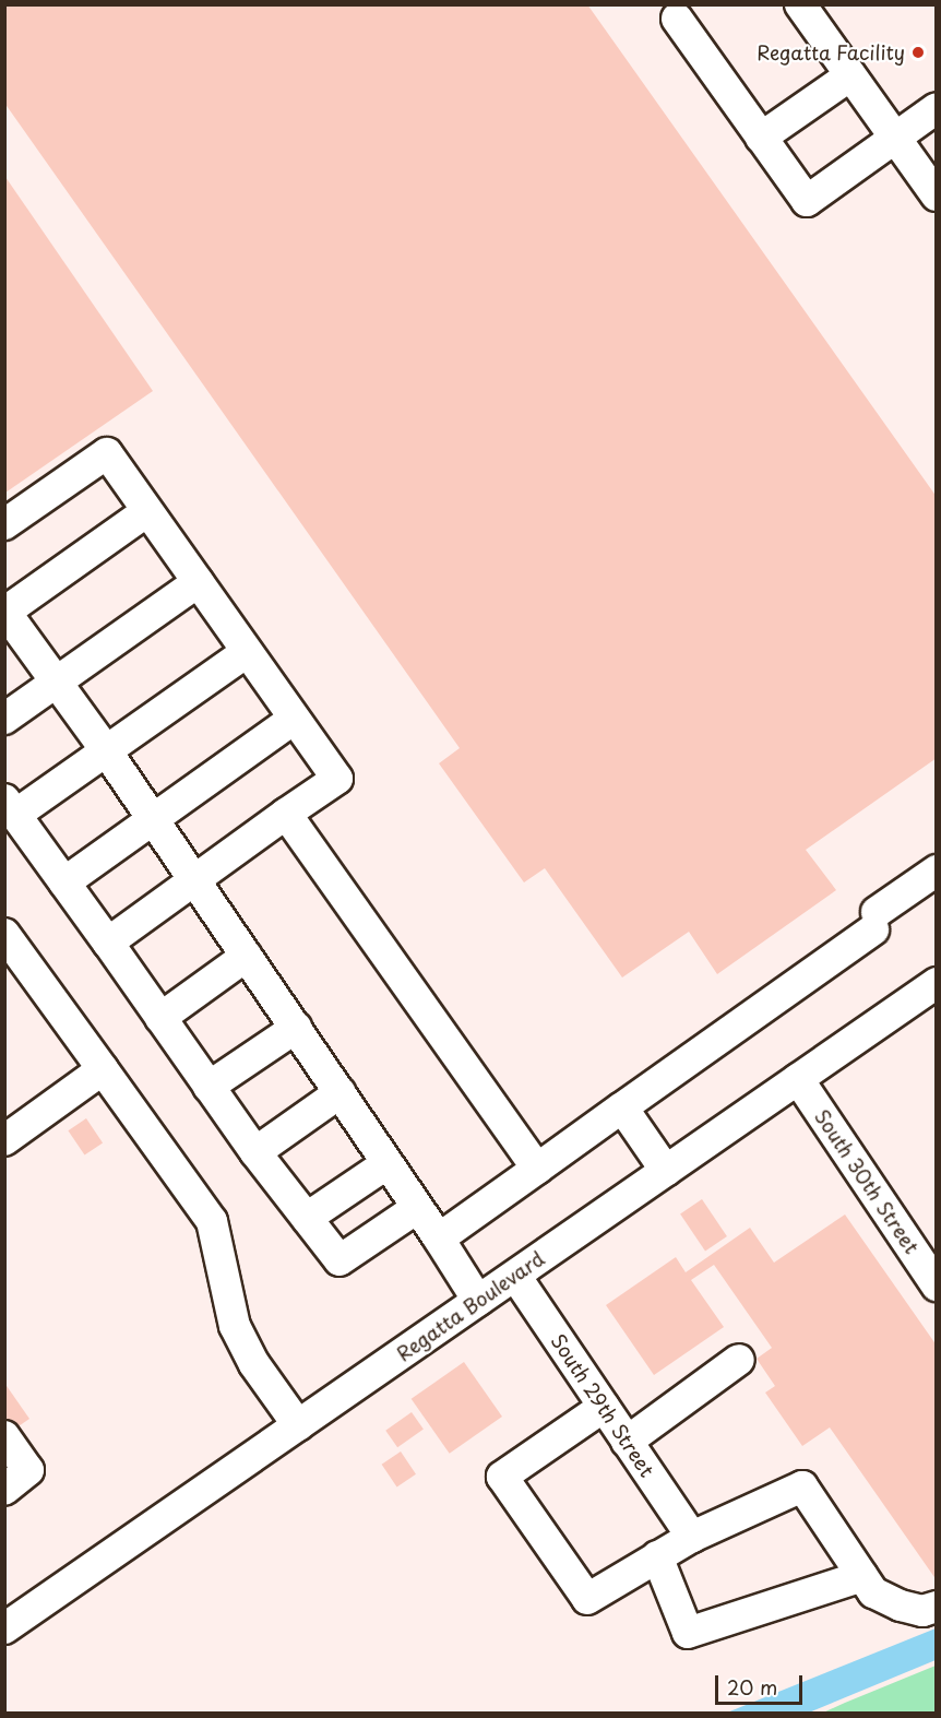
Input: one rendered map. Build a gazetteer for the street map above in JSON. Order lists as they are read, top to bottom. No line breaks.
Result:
{"streets":{"street":["South 30th Street","Regatta Boulevard","South 29th Street"]},"crossings":[["South 30th Street","Regatta Boulevard"],["Regatta Boulevard","South 29th Street"]],"places":["Regatta Facility"],"scale_bar":"20 m"}
